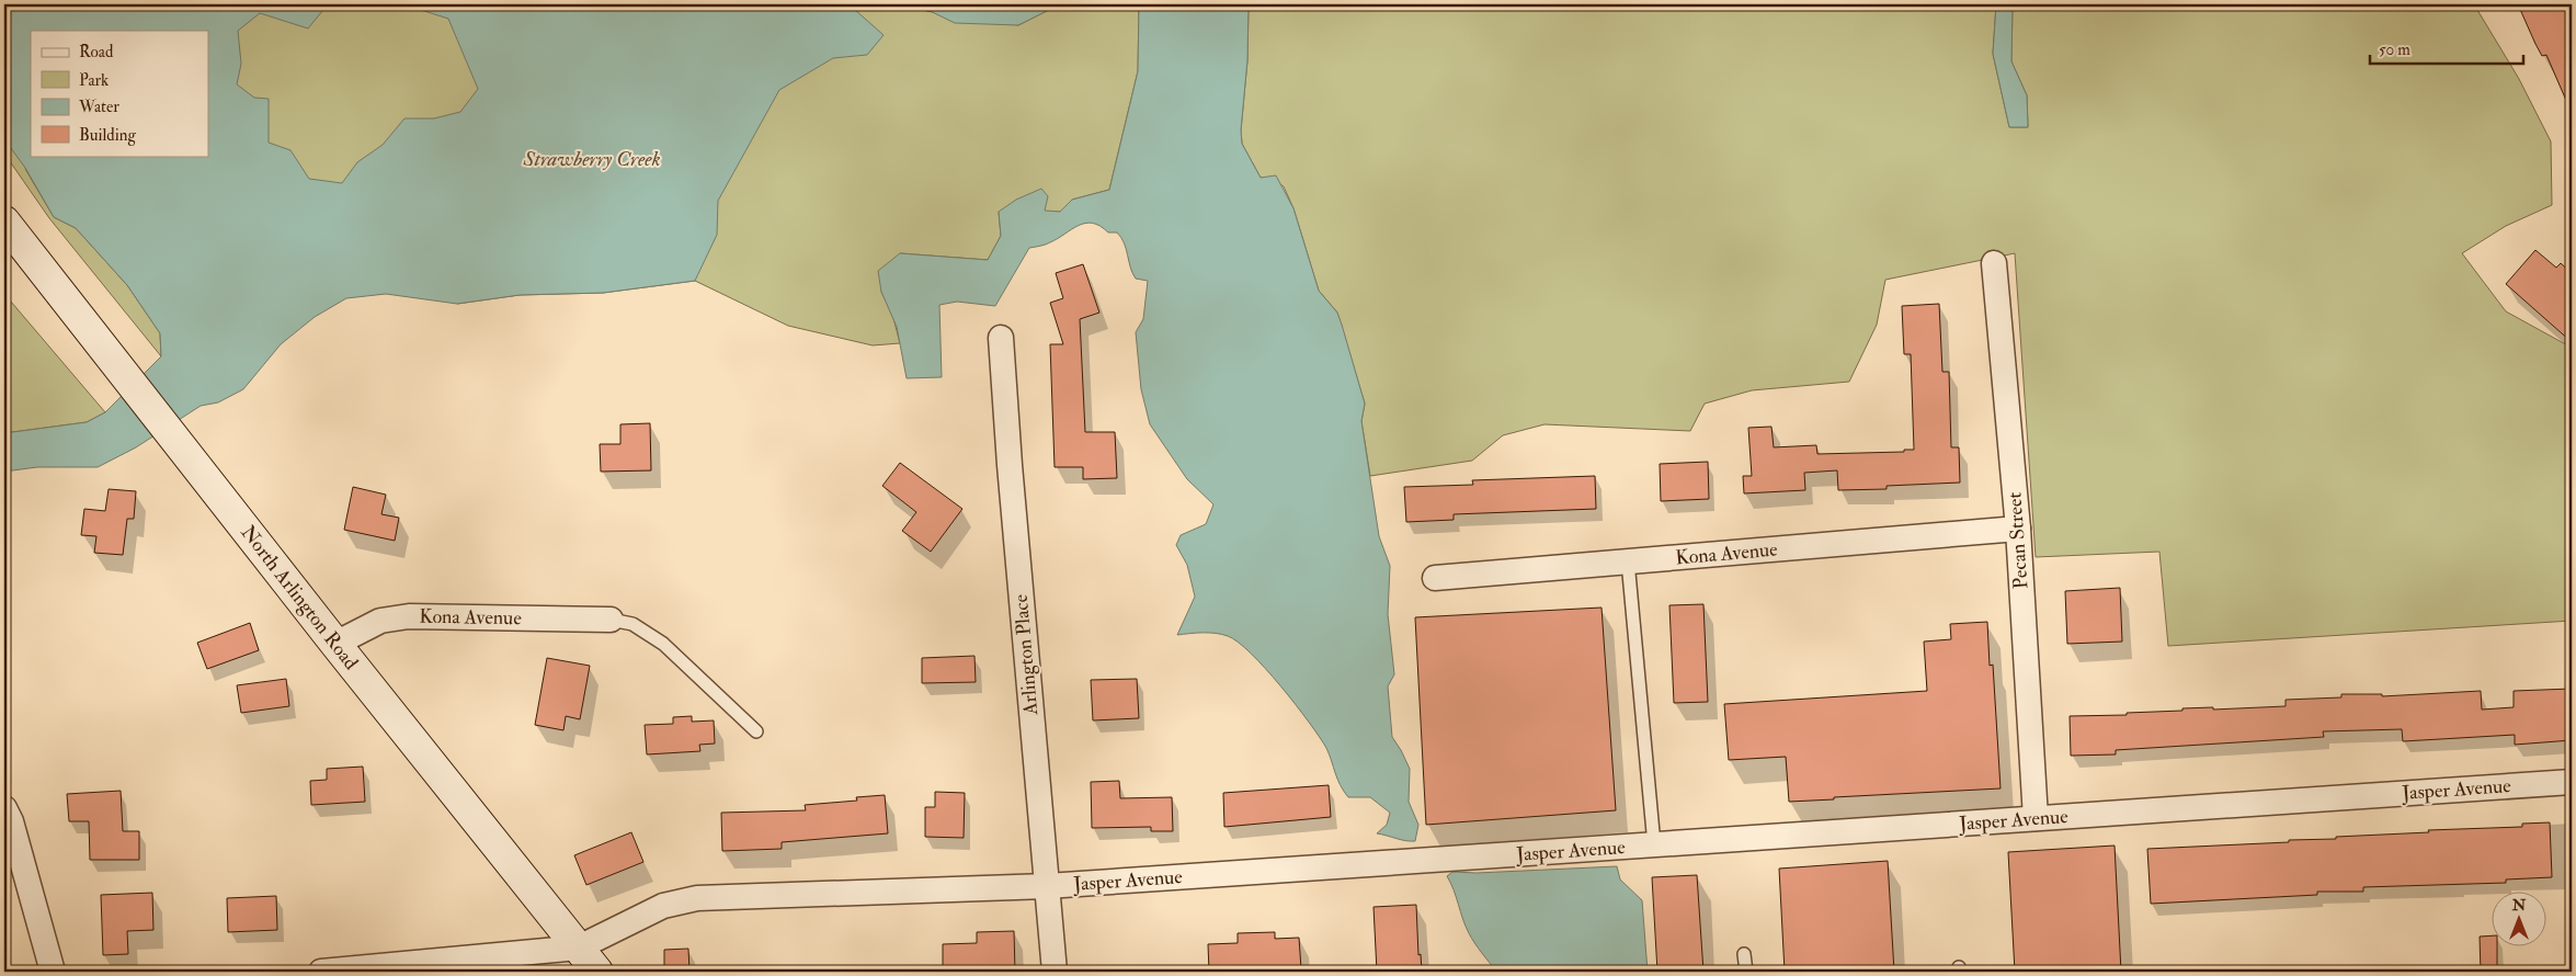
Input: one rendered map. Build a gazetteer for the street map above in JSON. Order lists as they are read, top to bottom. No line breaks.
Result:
{"streets":{"main road":["North Arlington Road"],"street":["Pecan Street","Kona Avenue","Arlington Place","Jasper Avenue"]},"crossings":[["Pecan Street","Kona Avenue"],["Pecan Street","Jasper Avenue"],["Kona Avenue","North Arlington Road"],["North Arlington Road","Jasper Avenue"],["Arlington Place","Jasper Avenue"]],"water":["Strawberry Creek"],"legend":["Road","Park","Water","Building"],"scale_bar":"50 m","north":"top"}
